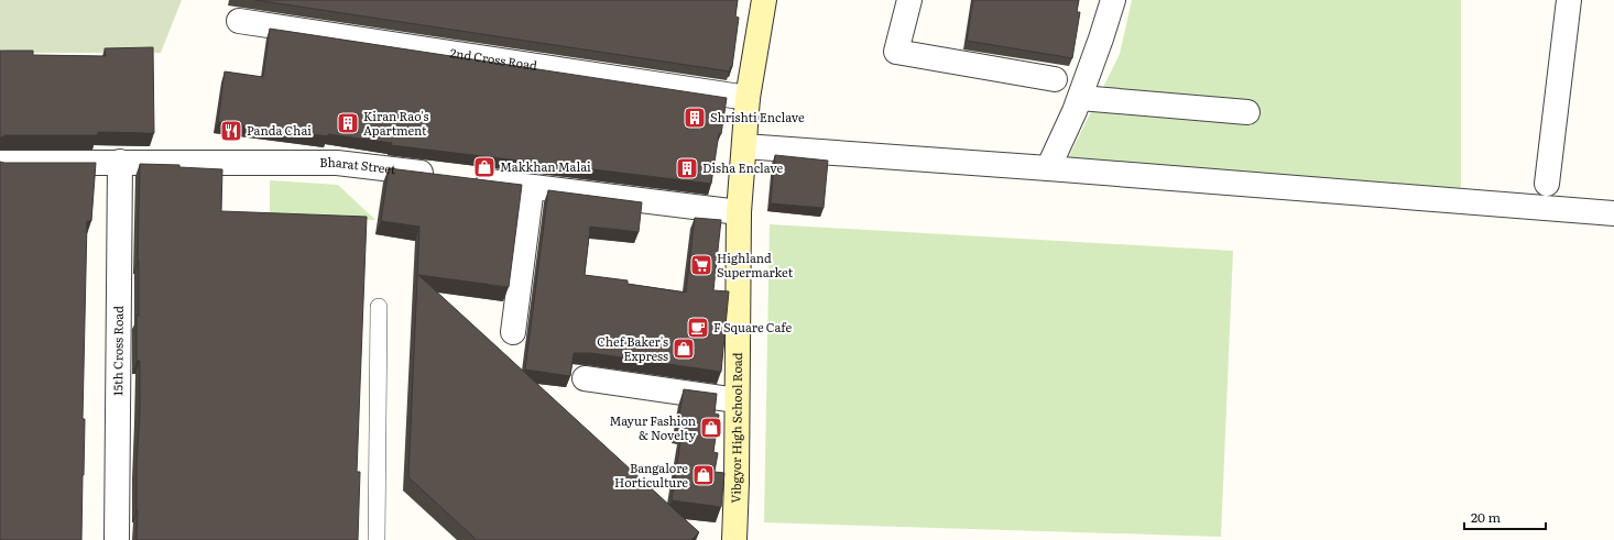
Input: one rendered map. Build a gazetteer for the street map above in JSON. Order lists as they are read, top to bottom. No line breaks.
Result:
{"streets":{"street":["2nd Cross Road","Bharat Street","15th Cross Road","Vibgyor High School Road"]},"crossings":[["2nd Cross Road","Vibgyor High School Road"],["Bharat Street","15th Cross Road"]],"places":{"building":["Shrishti Enclave","Kiran Rao's Apartment","Disha Enclave"],"restaurant":["Panda Chai"],"shop":["Makkhan Malai","Chef Baker's Express","Mayur Fashion & Novelty","Bangalore Horticulture"],"supermarket":["Highland Supermarket"],"cafe":["F Square Cafe"]},"scale_bar":"20 m"}
